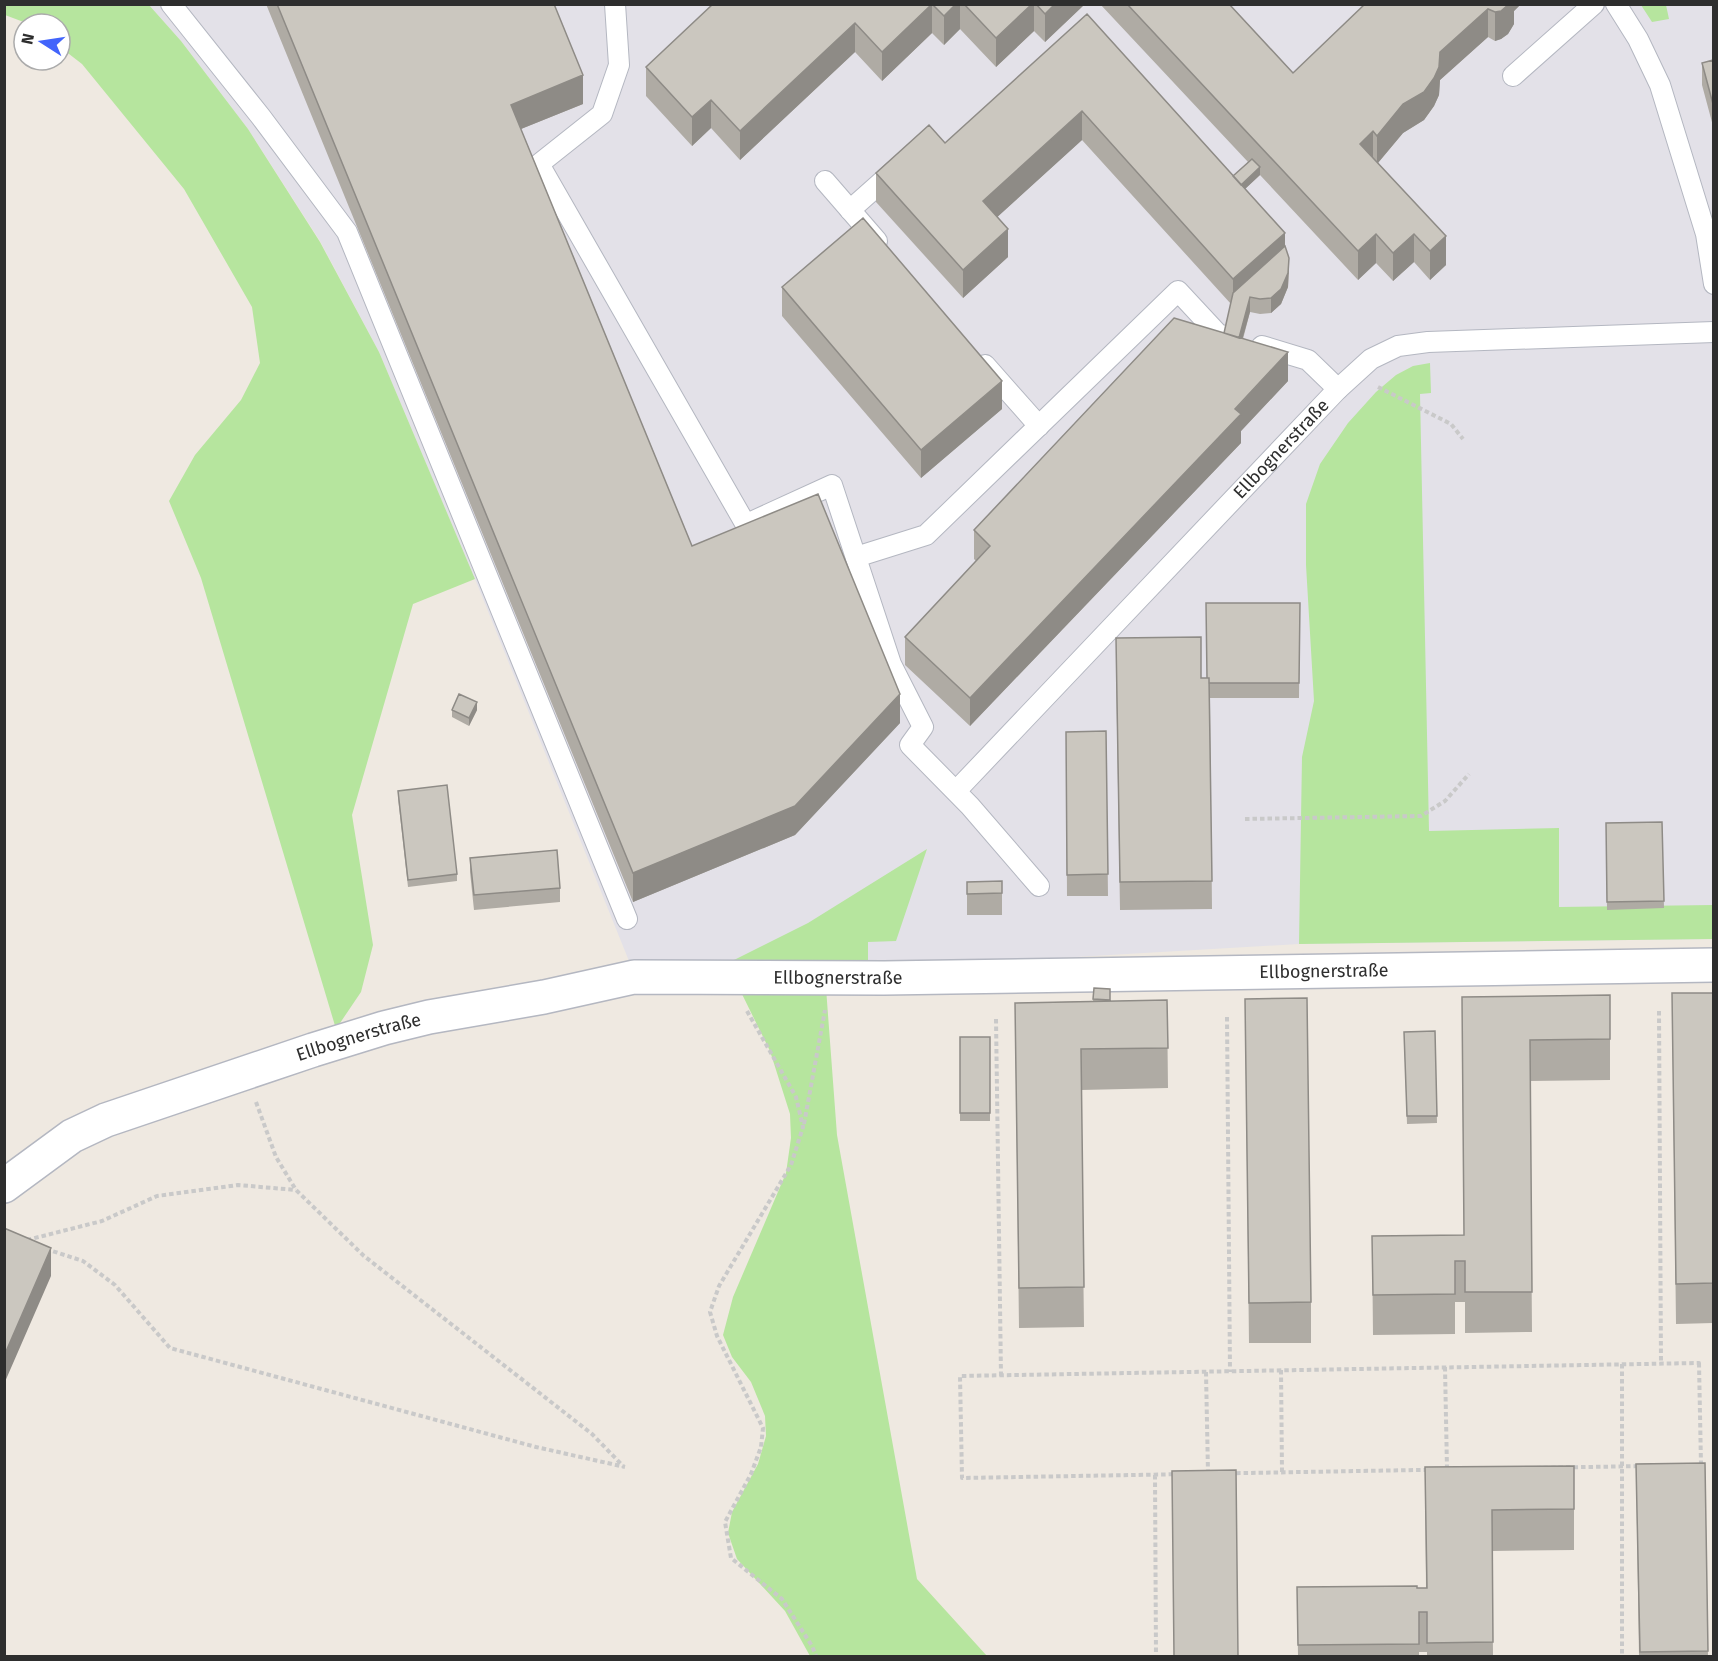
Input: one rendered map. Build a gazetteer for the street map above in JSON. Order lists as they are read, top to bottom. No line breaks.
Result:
{"streets":{"street":["Ellbognerstraße"]},"north":"left"}
